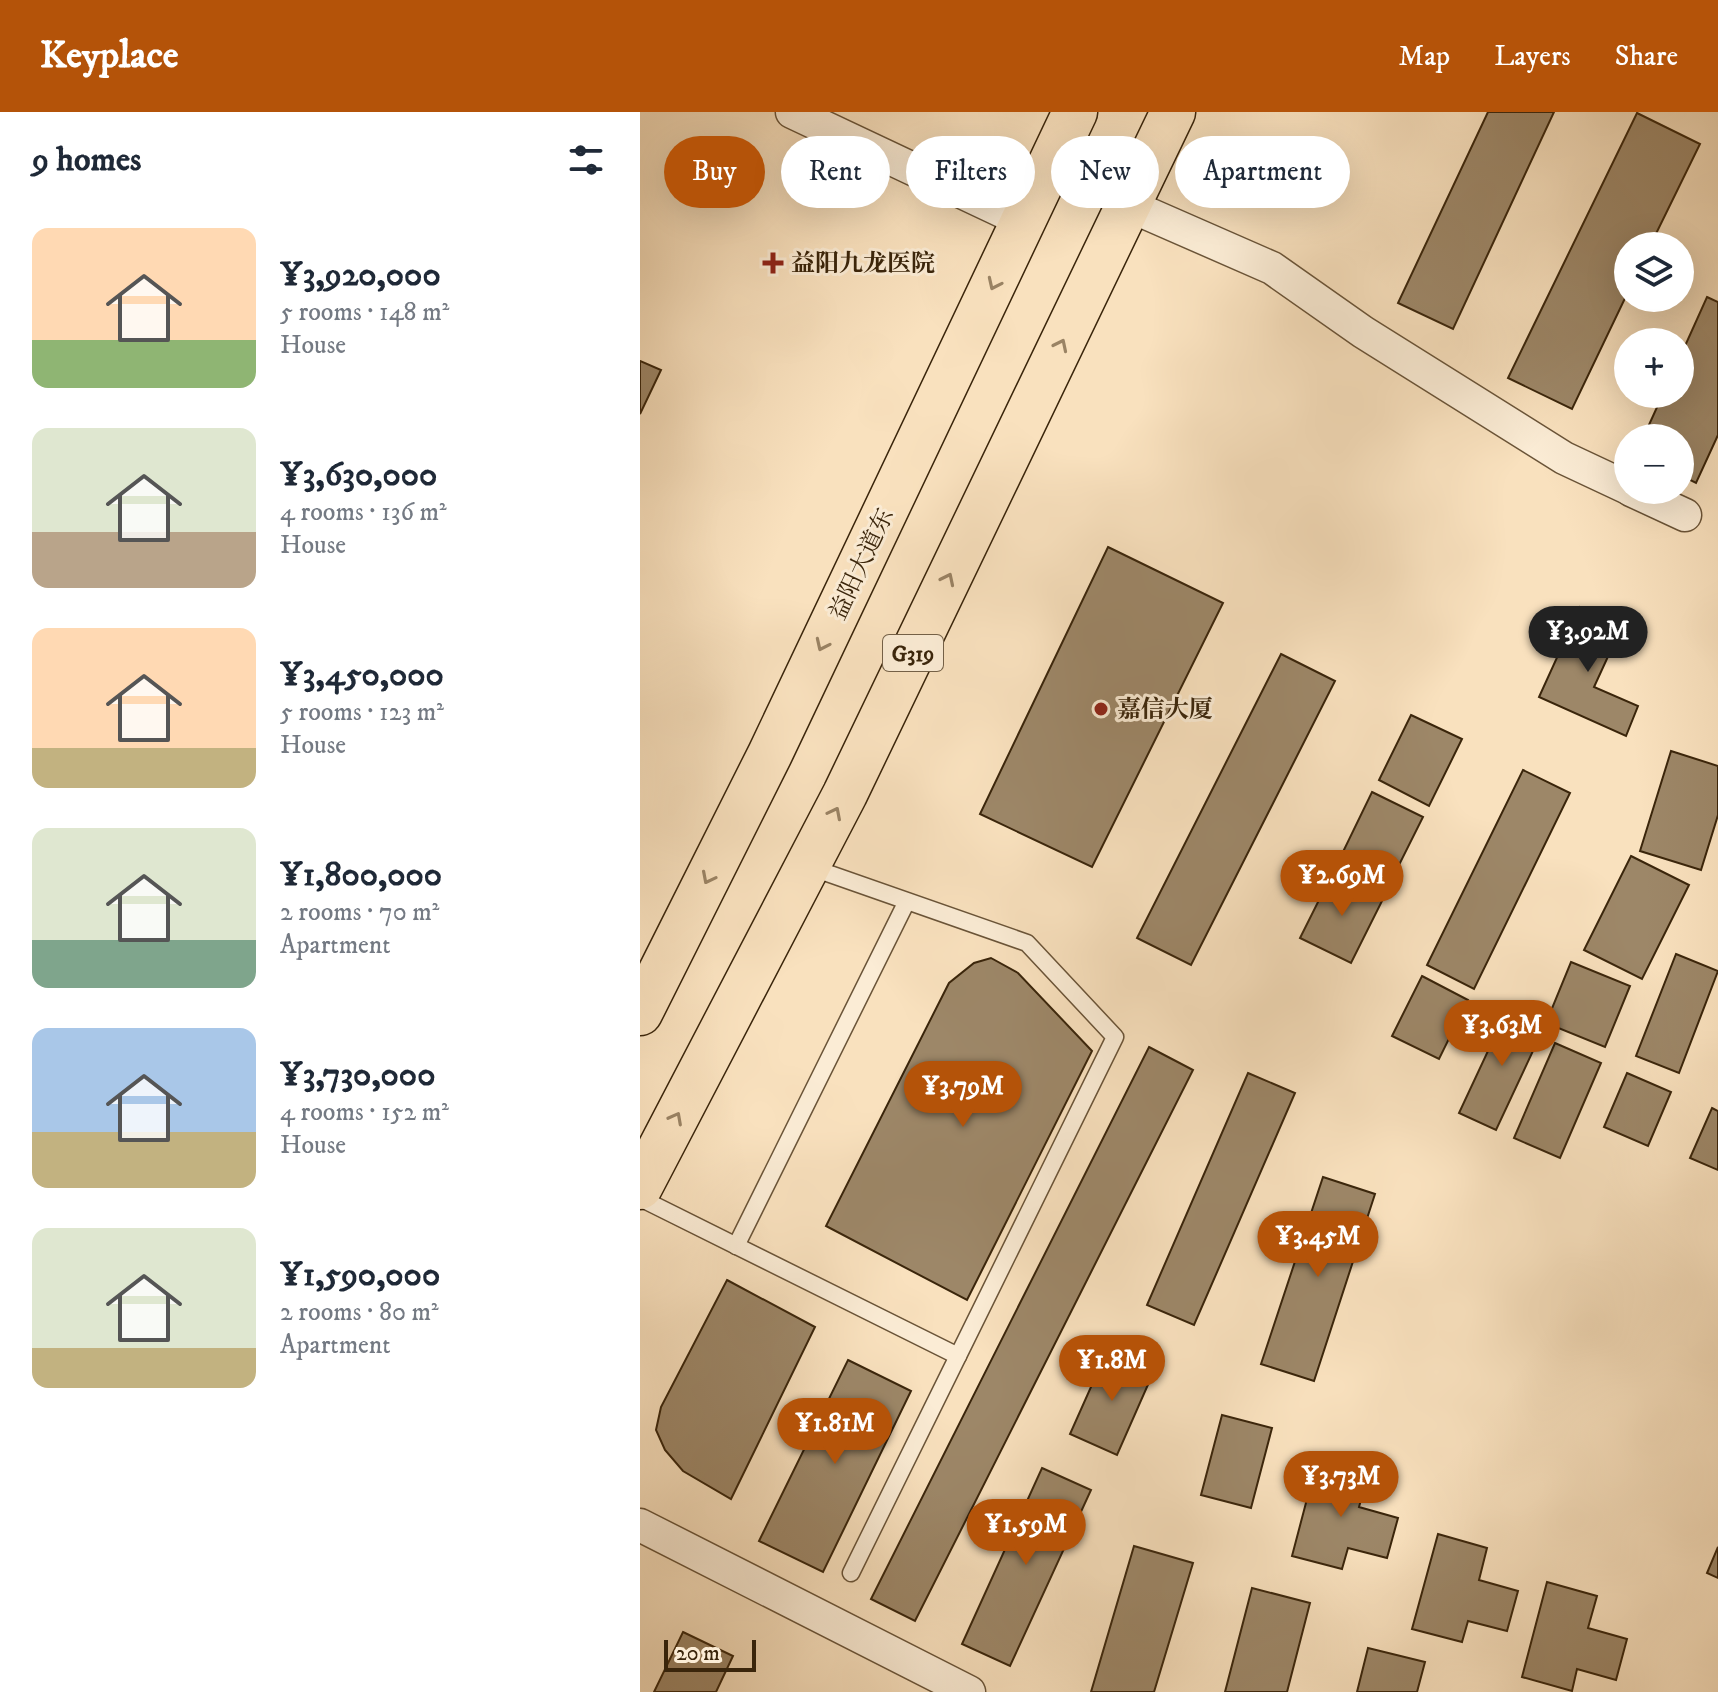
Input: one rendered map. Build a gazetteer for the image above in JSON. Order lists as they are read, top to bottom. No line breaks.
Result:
{"streets":{"main road":["益阳大道东","G319"]},"places":{"health":["益阳九龙医院"],"other":["嘉信大厦"]},"scale_bar":"20 m","page":{"header":"Keyplace","nav":["Map","Layers","Share"],"heading":"9 homes","chip":["Buy","Rent","Filters","New","Apartment"],"list":[{"name":"¥3,920,000","note":"5 rooms · 148 m² · House"},{"name":"¥3,630,000","note":"4 rooms · 136 m² · House"},{"name":"¥3,450,000","note":"5 rooms · 123 m² · House"},{"name":"¥1,800,000","note":"2 rooms · 70 m² · Apartment"},{"name":"¥3,730,000","note":"4 rooms · 152 m² · House"},{"name":"¥1,590,000","note":"2 rooms · 80 m² · Apartment"}],"map_buttons":["+","−"],"price":["¥3.92M","¥2.69M","¥3.63M","¥3.79M","¥3.45M","¥1.8M","¥1.81M","¥3.73M","¥1.59M"],"scale":"20 m"}}
